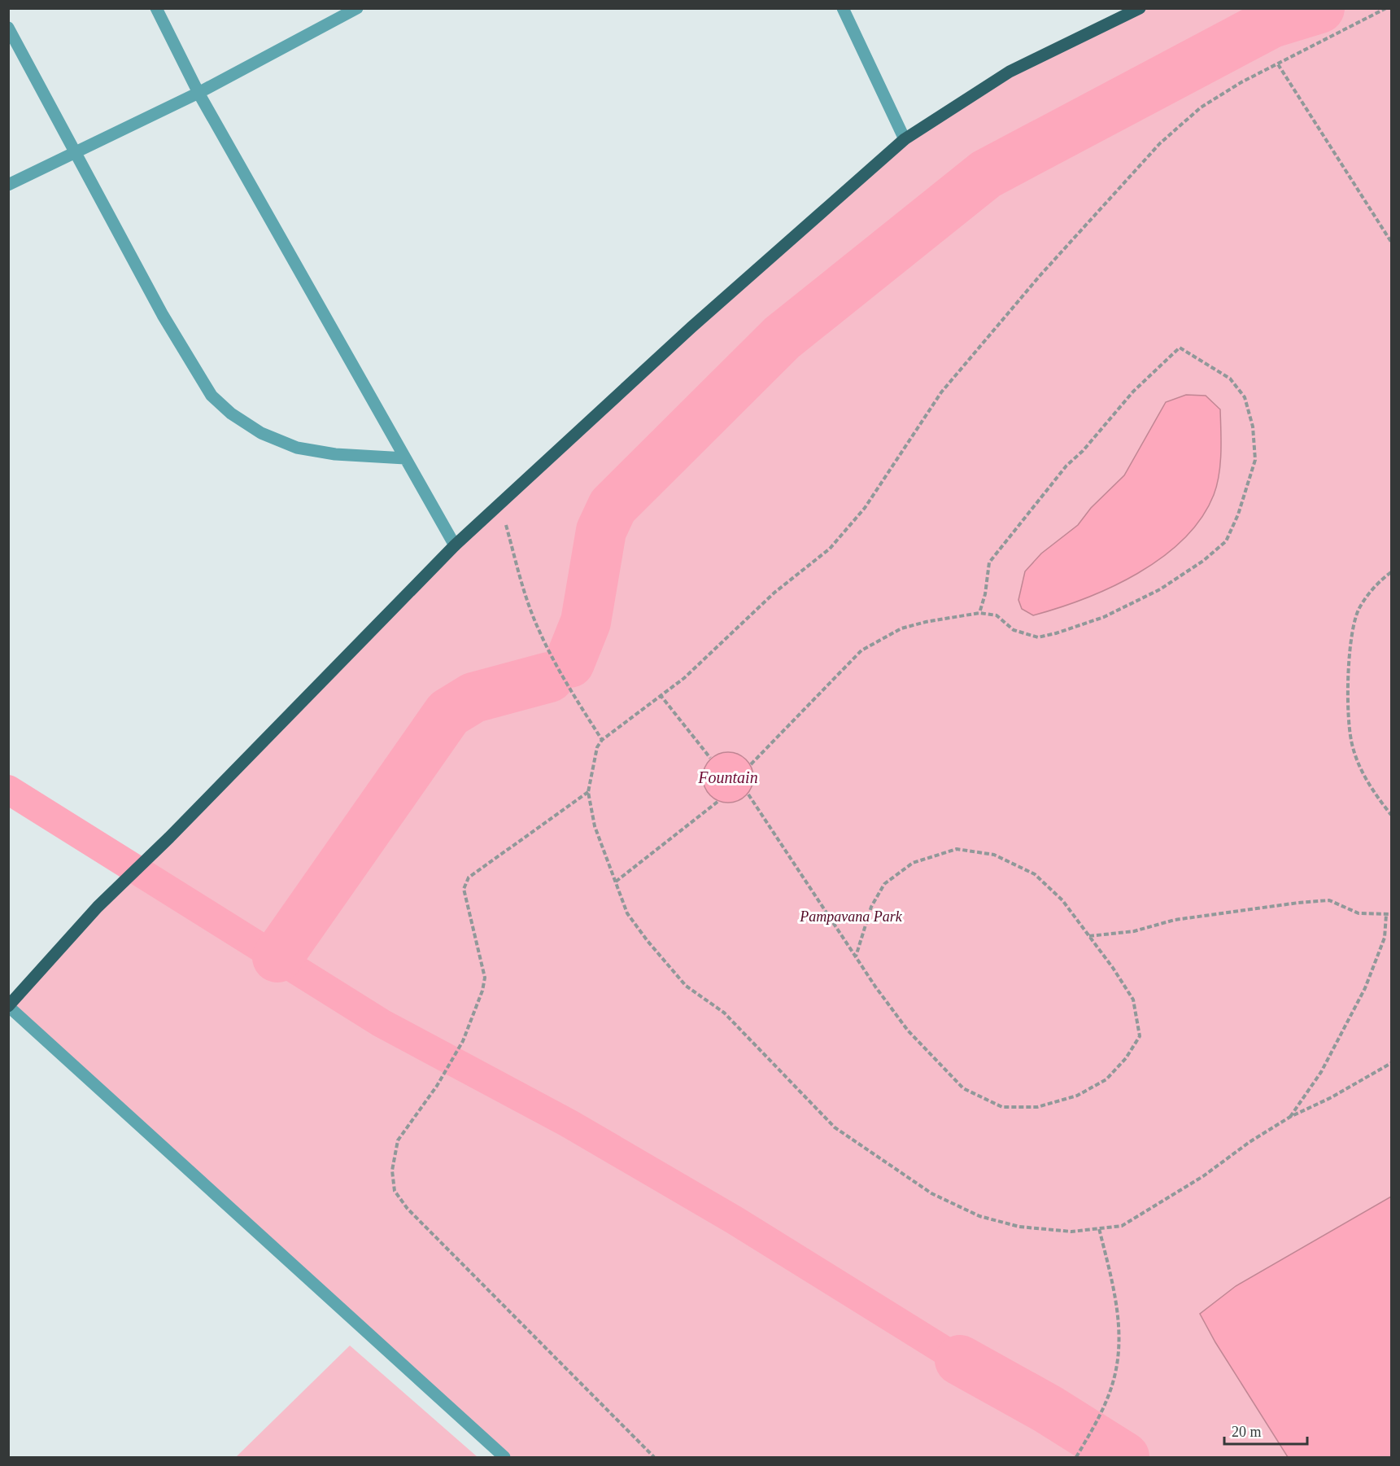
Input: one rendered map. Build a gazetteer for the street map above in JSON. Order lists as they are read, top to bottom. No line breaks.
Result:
{"water":["Fountain"],"parks":["Pampavana Park"],"scale_bar":"20 m"}
